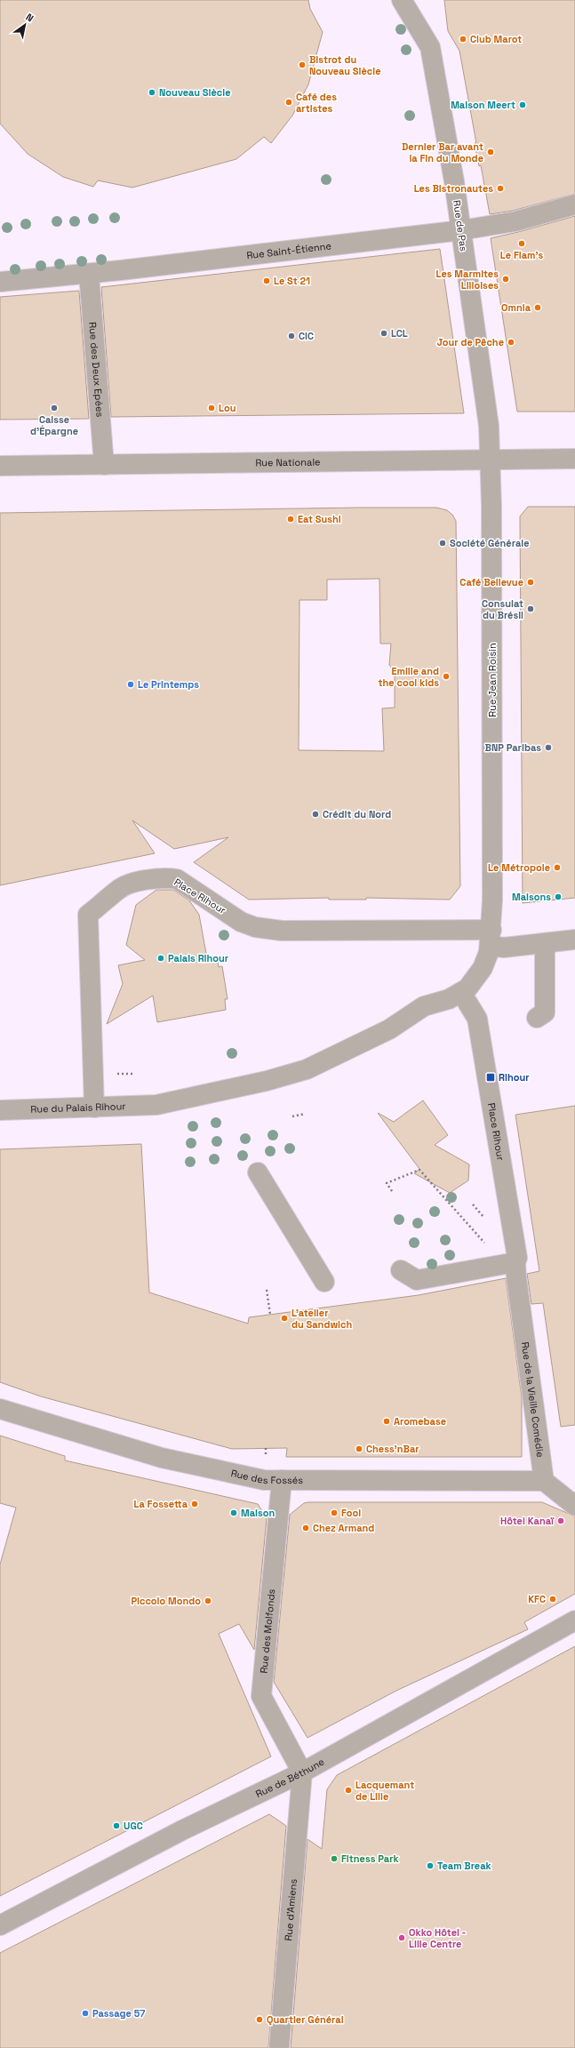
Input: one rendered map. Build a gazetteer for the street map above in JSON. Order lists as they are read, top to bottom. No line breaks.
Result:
{"streets":{"street":["Rue de Pas","Rue Saint-Étienne","Rue des Deux Epées","Rue Nationale","Rue Jean Roisin","Place Rihour","Rue du Palais Rihour","Rue de la Vieille Comédie","Rue des Fossés","Rue des Molfonds","Rue de Béthune","Rue d'Amiens"]},"crossings":[["Rue de Pas","Rue Saint-Étienne"],["Rue de Pas","Rue Nationale"],["Rue de Pas","Rue Jean Roisin"],["Rue Saint-Étienne","Rue des Deux Epées"],["Rue des Deux Epées","Rue Nationale"],["Rue Nationale","Rue Jean Roisin"],["Rue Jean Roisin","Place Rihour"],["Rue Jean Roisin","Rue du Palais Rihour"],["Place Rihour","Rue du Palais Rihour"],["Place Rihour","Rue de la Vieille Comédie"],["Rue de la Vieille Comédie","Rue des Fossés"],["Rue des Fossés","Rue des Molfonds"],["Rue des Molfonds","Rue de Béthune"],["Rue des Molfonds","Rue d'Amiens"],["Rue de Béthune","Rue d'Amiens"]],"places":{"other":["Club Marot","Bistrot du Nouveau Siècle","Nouveau Siècle","Café des artistes","Maison Meert","Dernier Bar avant la Fin du Monde","Les Bistronautes","Le Flam's","Les Marmites Lilloises","Le St 21","Omnia","LCL","CIC","Jour de Pêche","Caisse d'Épargne","Lou","Eat Sushi","Société Générale","Café Bellevue","Consulat du Brésil","Emilie and the cool kids","Le Printemps","BNP Paribas","Crédit du Nord","Le Métropole","Maisons","Palais Rihour","L'atelier du Sandwich","Aromebase","Chess'nBar","La Fossetta","Maison","Fool","Hôtel Kanaï","Chez Armand","KFC","Piccolo Mondo","Lacquemant de Lille","UGC","Fitness Park","Team Break","Okko Hôtel - Lille Centre","Passage 57","Quartier Général"],"transit":["Rihour"]},"north":"top right"}
